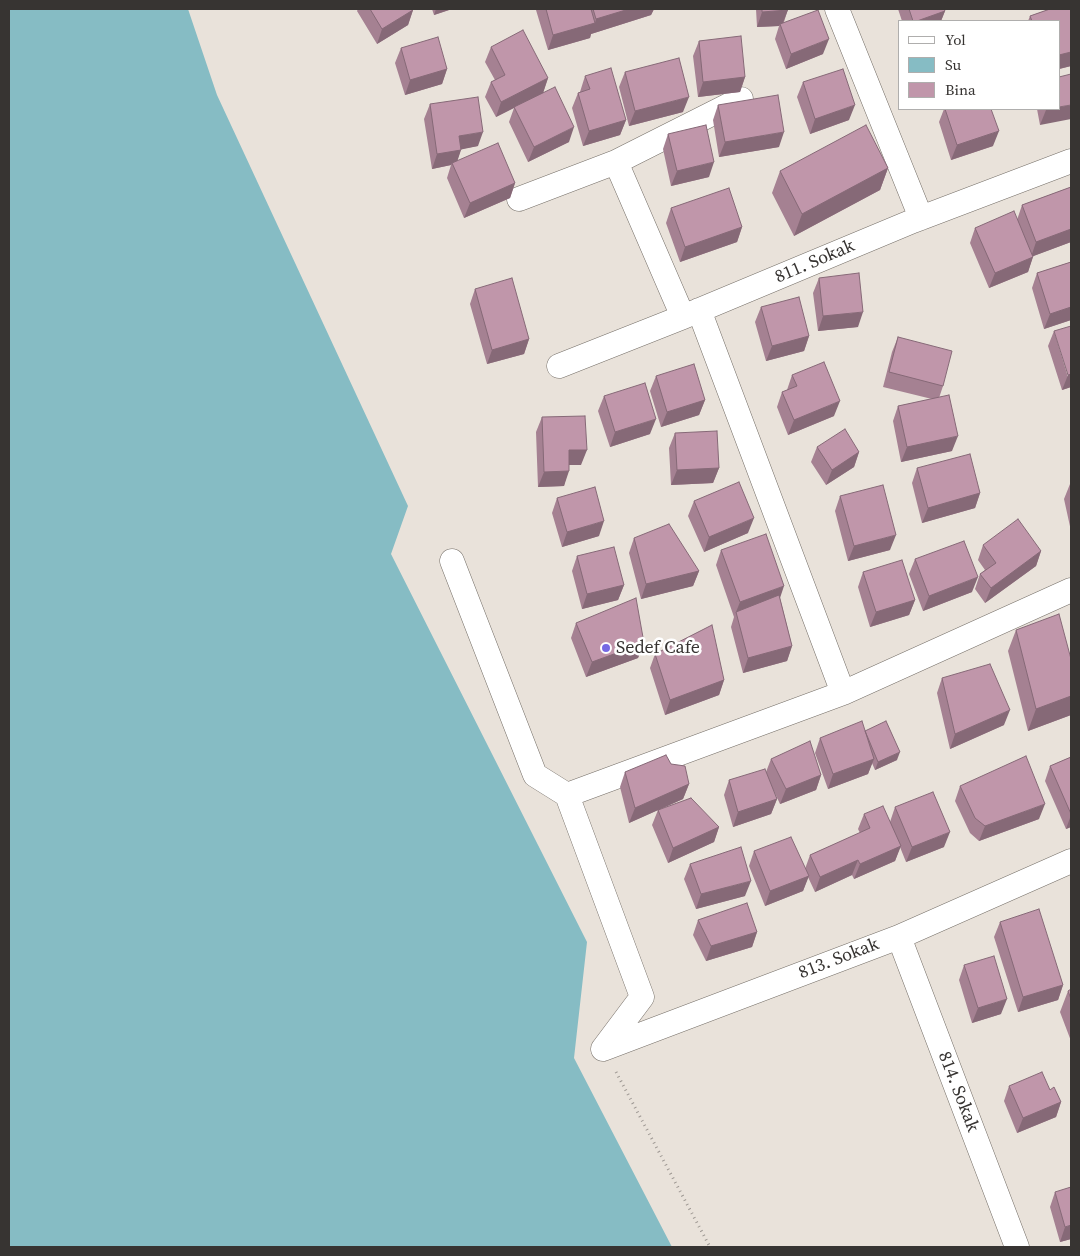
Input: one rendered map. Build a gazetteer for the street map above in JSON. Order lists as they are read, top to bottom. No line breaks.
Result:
{"streets":{"street":["811. Sokak","813. Sokak","814. Sokak"]},"crossings":[["813. Sokak","814. Sokak"]],"places":["Sedef Cafe"],"legend":["Yol","Su","Bina"]}
